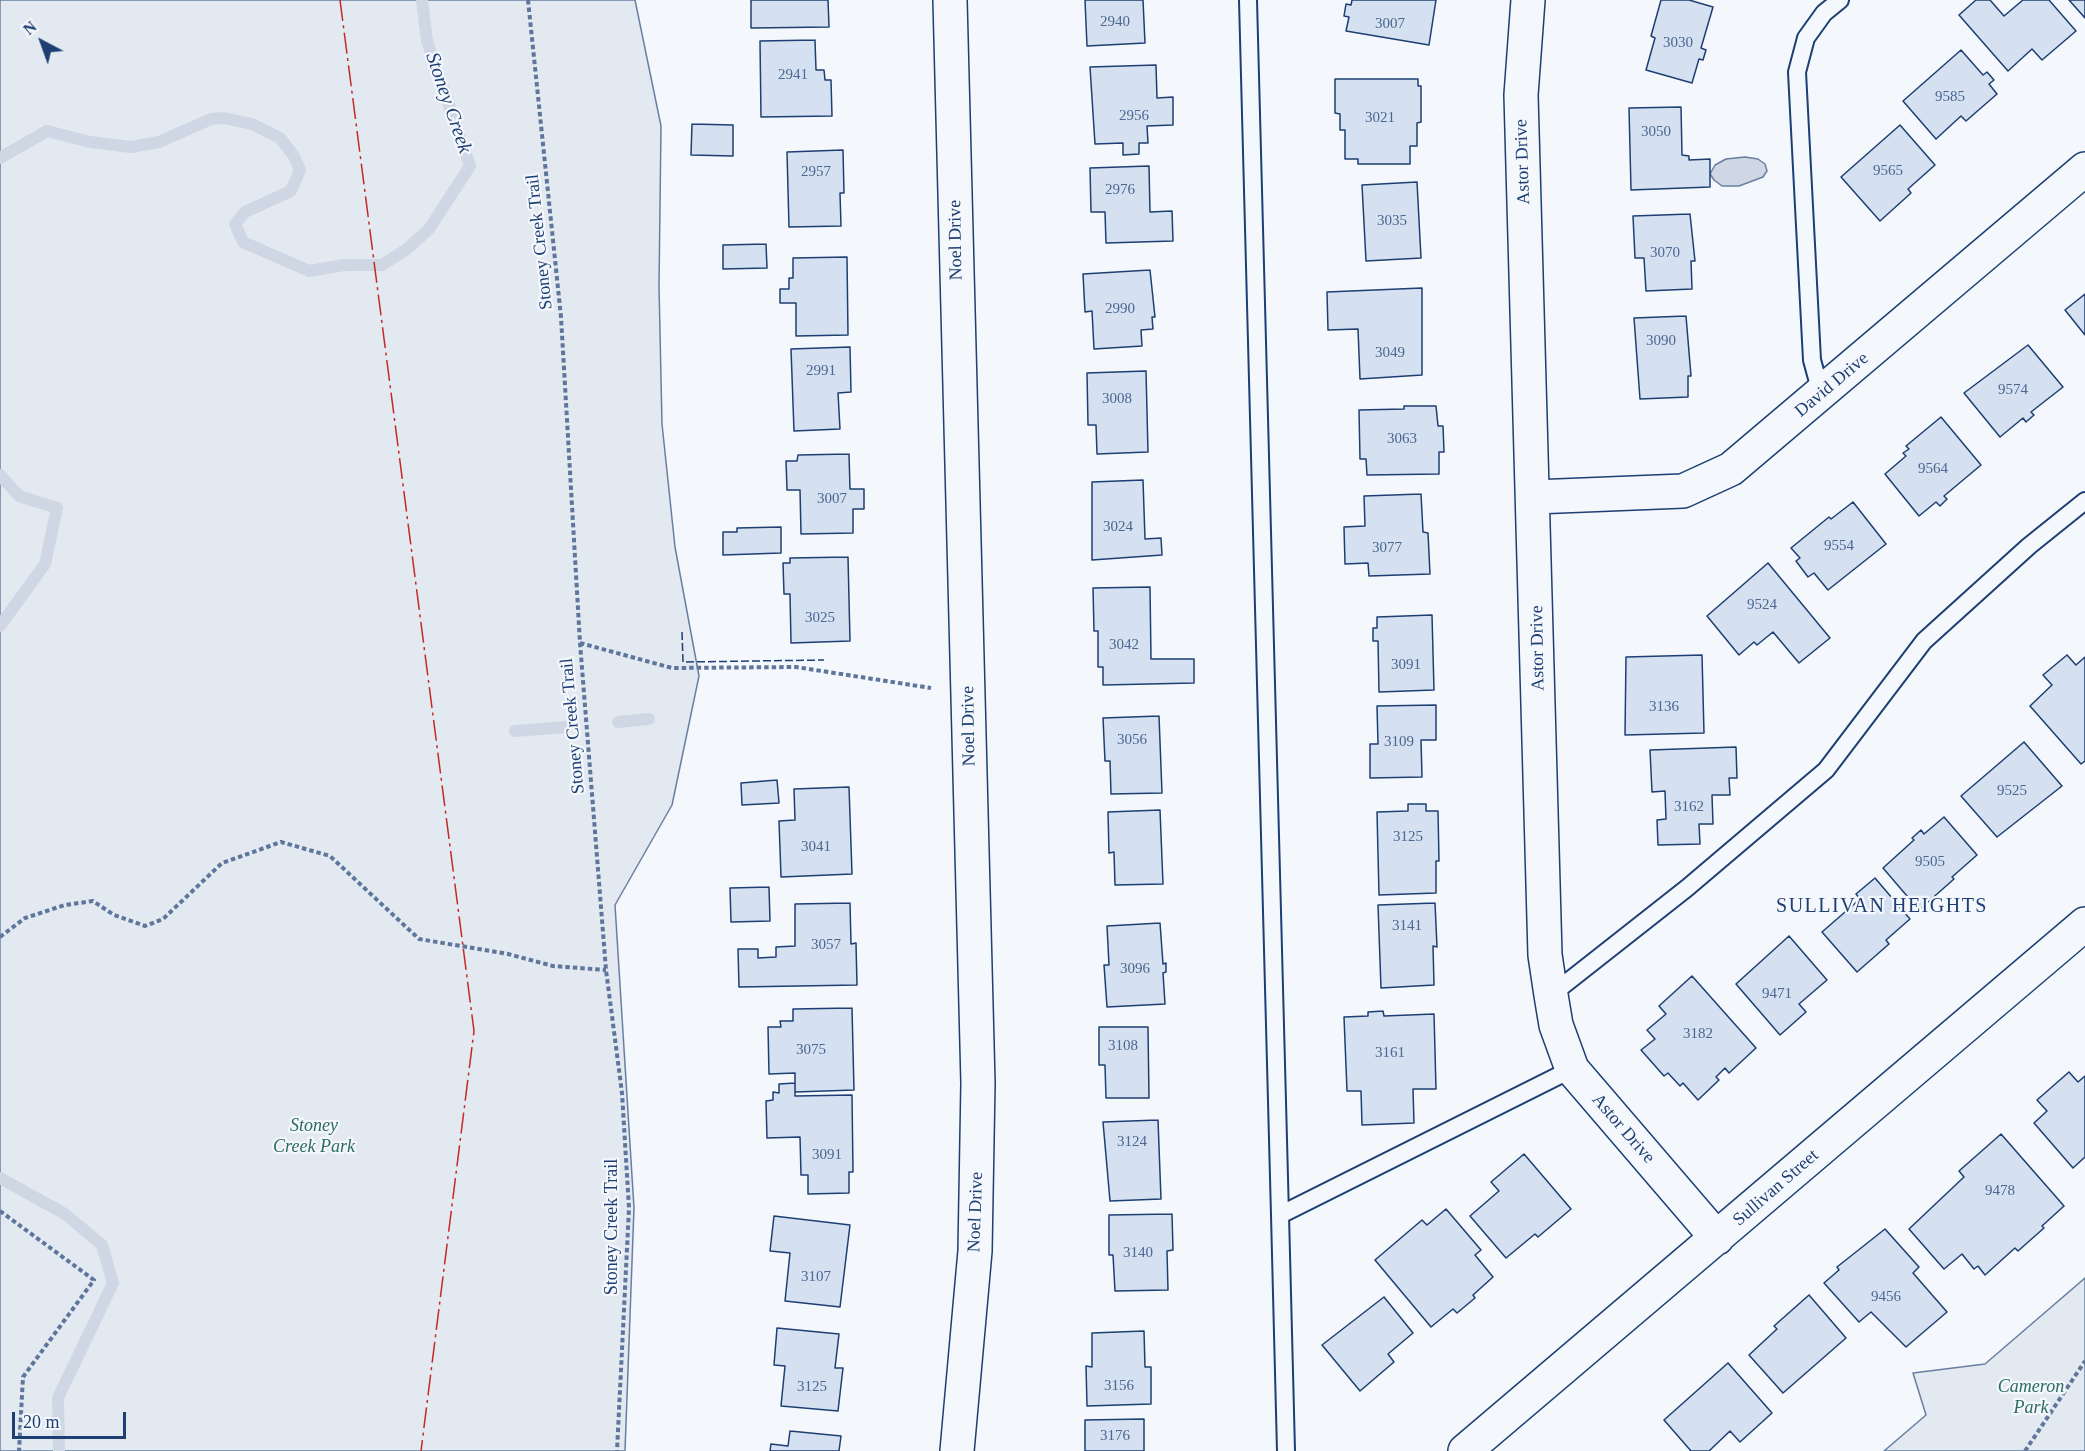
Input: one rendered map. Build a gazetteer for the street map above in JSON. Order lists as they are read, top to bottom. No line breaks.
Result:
{"streets":{"street":["Astor Drive","Noel Drive","David Drive","Sullivan Street"],"path":["Stoney Creek Trail"]},"crossings":[["Astor Drive","David Drive"],["Astor Drive","Sullivan Street"]],"districts":["SULLIVAN HEIGHTS"],"water":["Stoney Creek"],"parks":["Stoney Creek Park","Cameron Park"],"house_numbers":["2940","3007","3030","2941","9585","2956","3021","3050","9565","2957","2976","3035","3070","2990","3090","3049","2991","9574","3008","3063","9564","3007","3024","9554","3077","9524","3025","3042","3091","3136","3056","3109","9525","3162","3125","3041","9505","3141","3057","3096","9471","3182","3108","3075","3161","3124","3091","9478","3140","3107","9456","3156","3125","3176"],"scale_bar":"20 m","north":"top left"}
